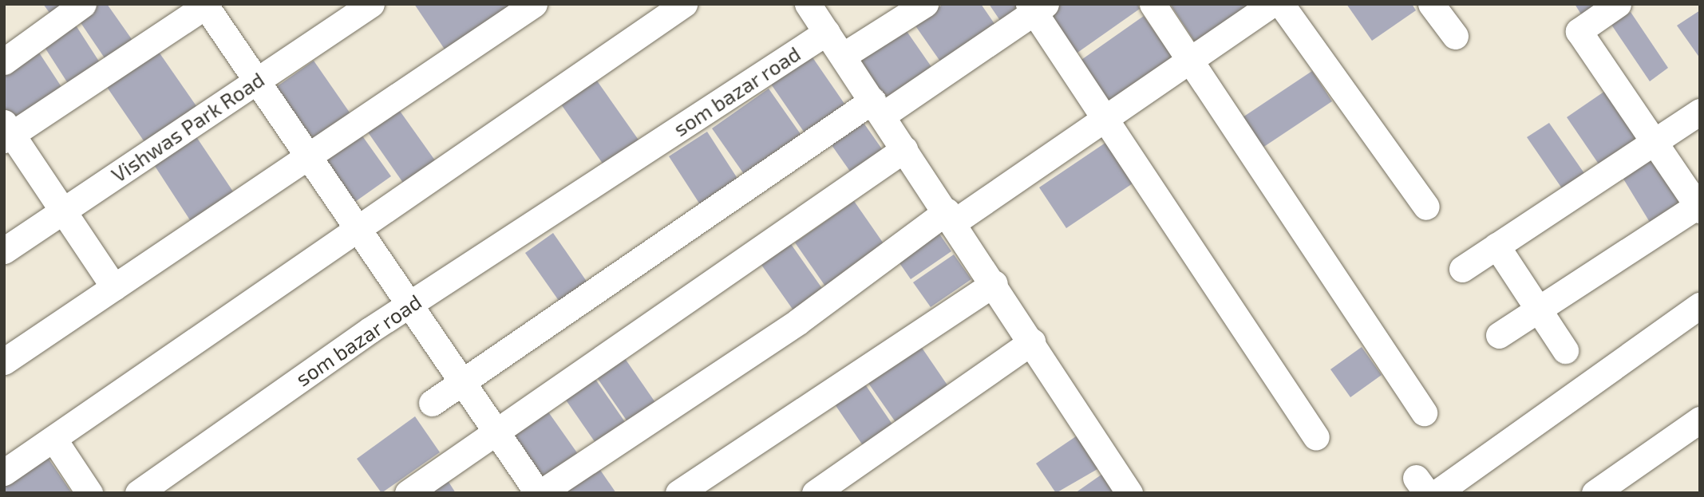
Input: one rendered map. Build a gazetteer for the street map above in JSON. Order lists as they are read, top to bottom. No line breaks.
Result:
{"streets":{"street":["som bazar road","Vishwas Park Road"]}}
